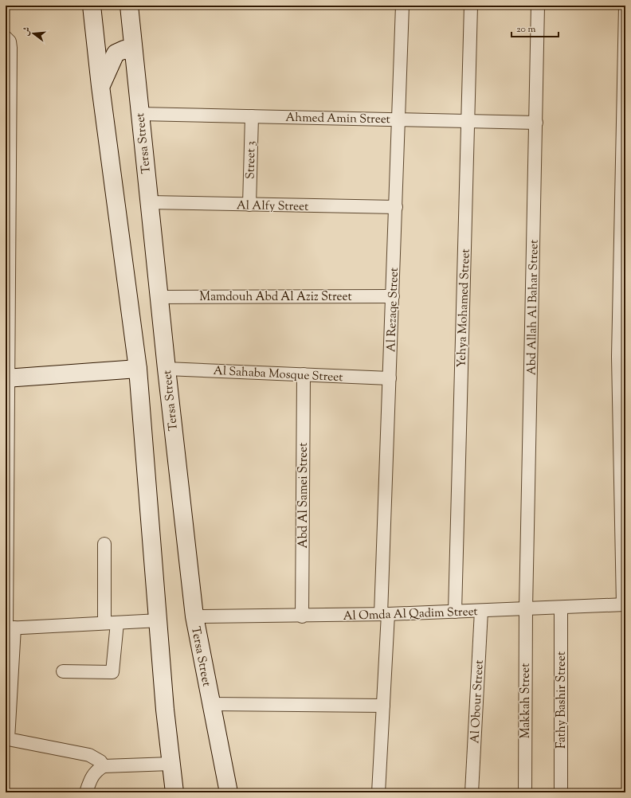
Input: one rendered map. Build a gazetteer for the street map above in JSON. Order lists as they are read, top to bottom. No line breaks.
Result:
{"streets":{"main road":["Tersa Street"],"street":["Ahmed Amin Street","Street 3","Al Alfy Street","Mamdouh Abd Al Aziz Street","Abd Allah Al Bahar Street","Yehya Mohamed Street","Al Rezaqe Street","Al Sahaba Mosque Street","Abd Al Samei Street","Al Omda Al Qadim Street","Fathy Bashir Street","Makkah Street","Al Obour Street"]},"crossings":[["Ahmed Amin Street","Tersa Street"],["Ahmed Amin Street","Street 3"],["Ahmed Amin Street","Abd Allah Al Bahar Street"],["Ahmed Amin Street","Yehya Mohamed Street"],["Ahmed Amin Street","Al Rezaqe Street"],["Tersa Street","Al Alfy Street"],["Tersa Street","Mamdouh Abd Al Aziz Street"],["Tersa Street","Al Sahaba Mosque Street"],["Tersa Street","Al Omda Al Qadim Street"],["Street 3","Al Alfy Street"],["Al Alfy Street","Al Rezaqe Street"],["Mamdouh Abd Al Aziz Street","Al Rezaqe Street"],["Abd Allah Al Bahar Street","Al Omda Al Qadim Street"],["Abd Allah Al Bahar Street","Makkah Street"],["Yehya Mohamed Street","Al Omda Al Qadim Street"],["Al Rezaqe Street","Al Sahaba Mosque Street"],["Al Rezaqe Street","Al Omda Al Qadim Street"],["Al Sahaba Mosque Street","Abd Al Samei Street"],["Abd Al Samei Street","Al Omda Al Qadim Street"],["Al Omda Al Qadim Street","Fathy Bashir Street"],["Al Omda Al Qadim Street","Makkah Street"],["Al Omda Al Qadim Street","Al Obour Street"]],"scale_bar":"20 m","north":"left"}
